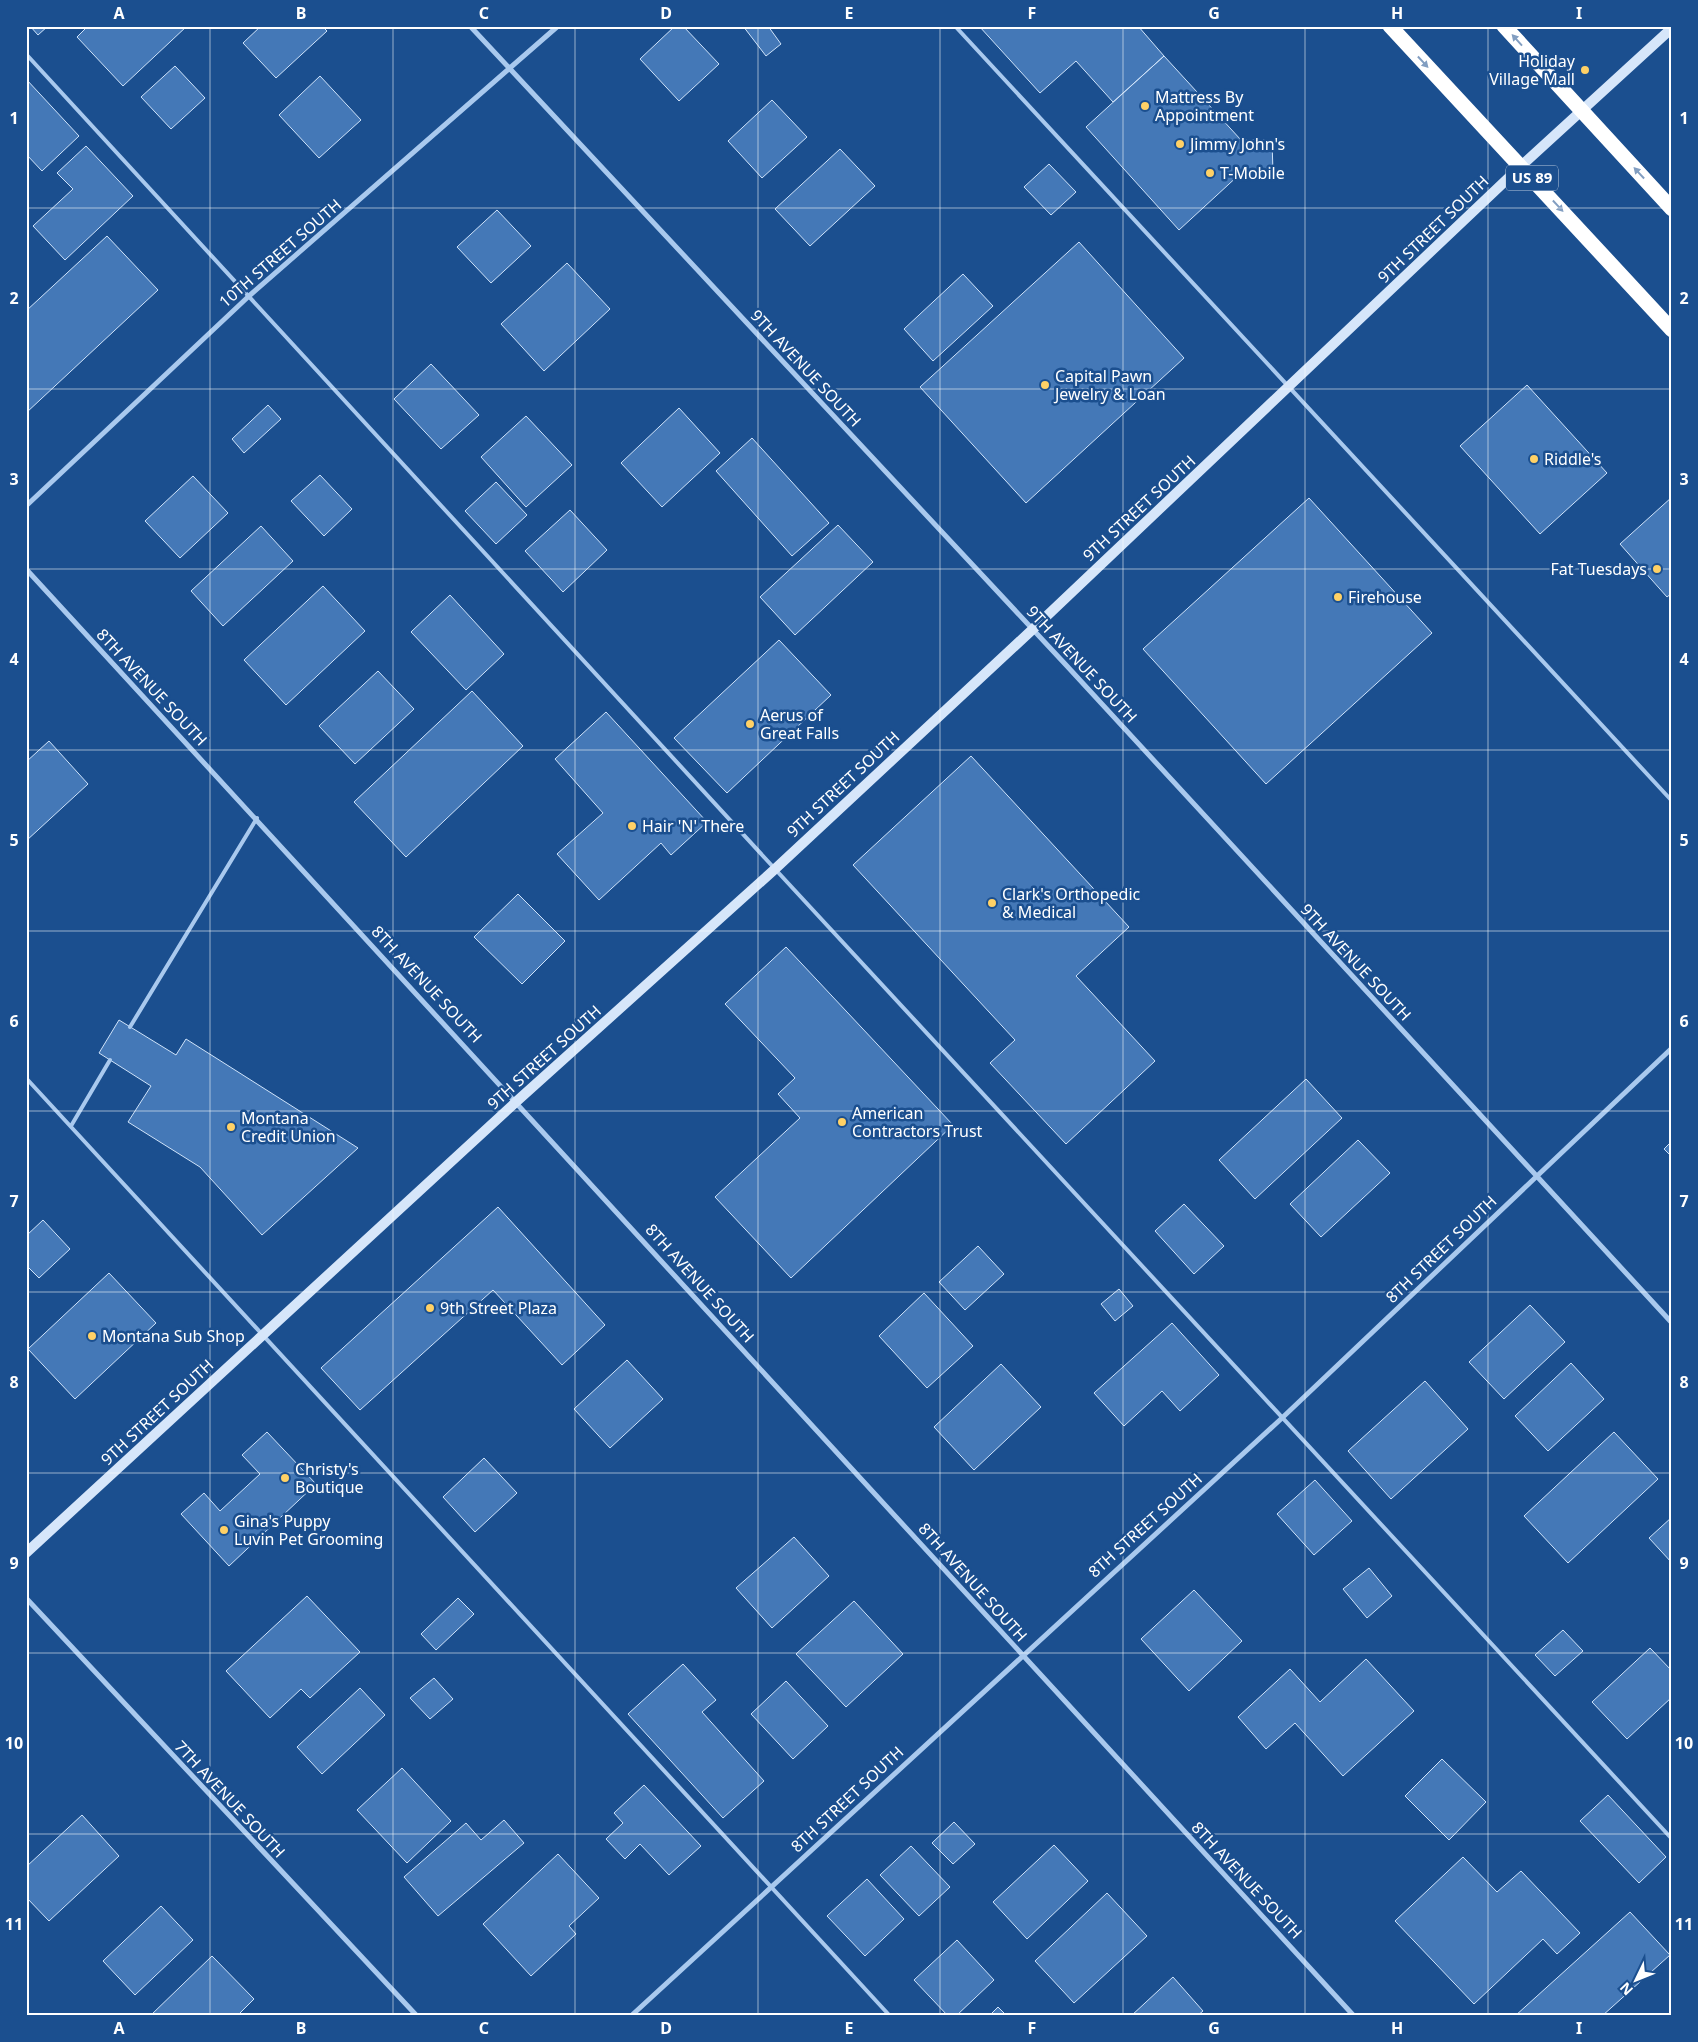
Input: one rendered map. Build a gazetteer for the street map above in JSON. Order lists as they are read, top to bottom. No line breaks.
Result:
{"streets":{"highway":["US 89"],"main road":["9TH STREET SOUTH"],"street":["10TH STREET SOUTH","9TH AVENUE SOUTH","8TH AVENUE SOUTH","8TH STREET SOUTH","7TH AVENUE SOUTH"]},"crossings":[["US 89","9TH STREET SOUTH"],["9TH STREET SOUTH","9TH AVENUE SOUTH"],["9TH STREET SOUTH","8TH AVENUE SOUTH"],["10TH STREET SOUTH","9TH AVENUE SOUTH"],["9TH AVENUE SOUTH","8TH STREET SOUTH"],["8TH AVENUE SOUTH","8TH STREET SOUTH"]],"places":["Holiday Village Mall","Mattress By Appointment","Jimmy John's","T-Mobile","Capital Pawn Jewelry & Loan","Riddle's","Fat Tuesdays","Firehouse","Aerus of Great Falls","Hair 'N' There","Clark's Orthopedic & Medical","American Contractors Trust","Montana Credit Union","9th Street Plaza","Montana Sub Shop","Christy's Boutique","Gina's Puppy Luvin Pet Grooming"],"north":"bottom left","grid":{"columns":["A","B","C","D","E","F","G","H","I"],"rows":["1","2","3","4","5","6","7","8","9","10","11"]}}
